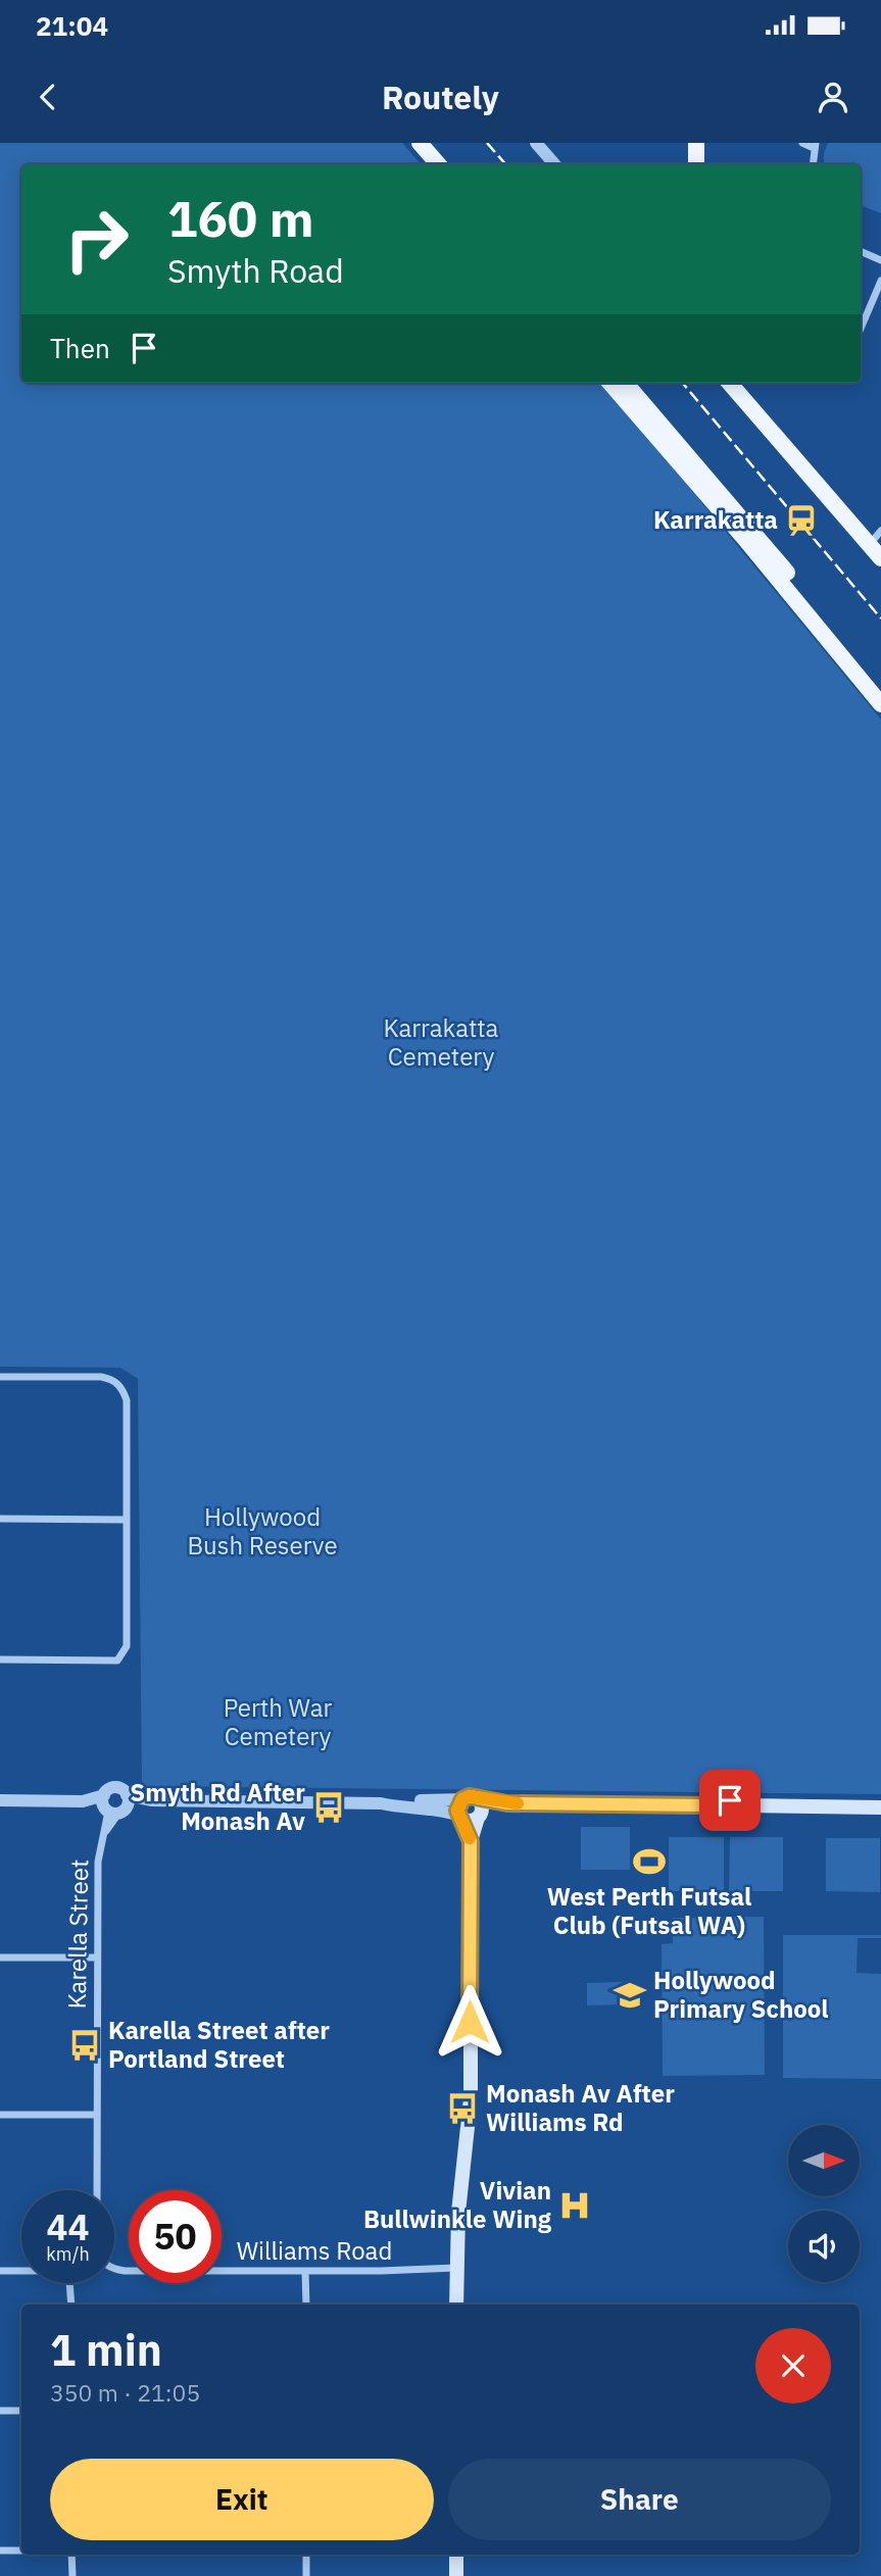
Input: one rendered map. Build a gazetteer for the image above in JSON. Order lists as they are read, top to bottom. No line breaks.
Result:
{"streets":{"street":["Karella Street","Williams Road"]},"parks":["Karrakatta Cemetery","Hollywood Bush Reserve","Perth War Cemetery"],"places":{"station":["Karrakatta"],"bus stop":["Smyth Rd After Monash Av","Karella Street after Portland Street","Monash Av After Williams Rd"],"sports":["West Perth Futsal Club (Futsal WA)"],"school or university":["Hollywood Primary School"],"hospital":["Vivian Bullwinkle Wing"]},"north":"right","page":{"status":"21:04","header":"Routely","turn":["160 m","Smyth Road"],"then":"Then","speed":"44 km/h","limit":"50","heading":["1 min","350 m · 21:05"],"buttons":["Exit","Share"]}}
